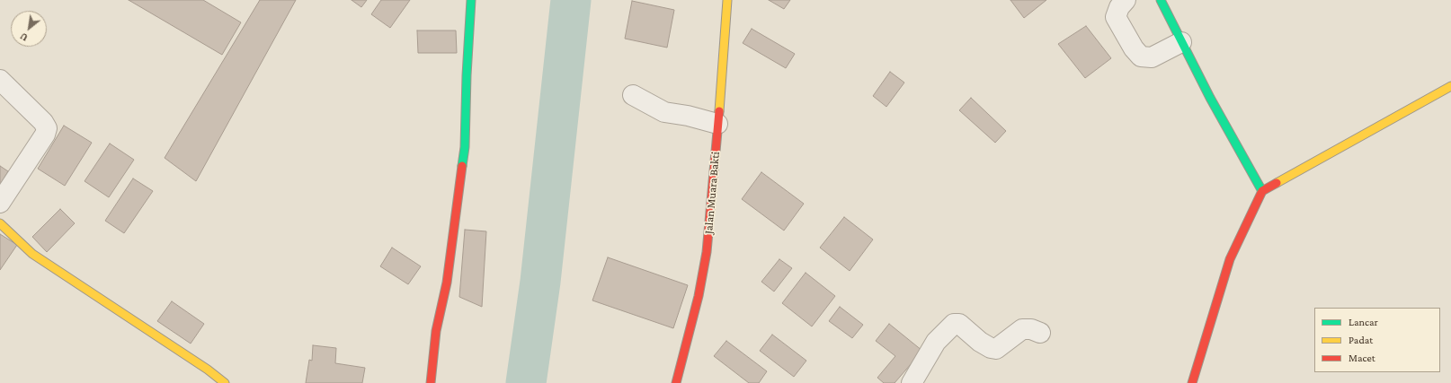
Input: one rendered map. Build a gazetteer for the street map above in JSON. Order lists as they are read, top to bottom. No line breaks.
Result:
{"streets":{"street":["Jalan Muara Bakti"]},"legend":["Lancar","Padat","Macet"],"north":"bottom left"}
